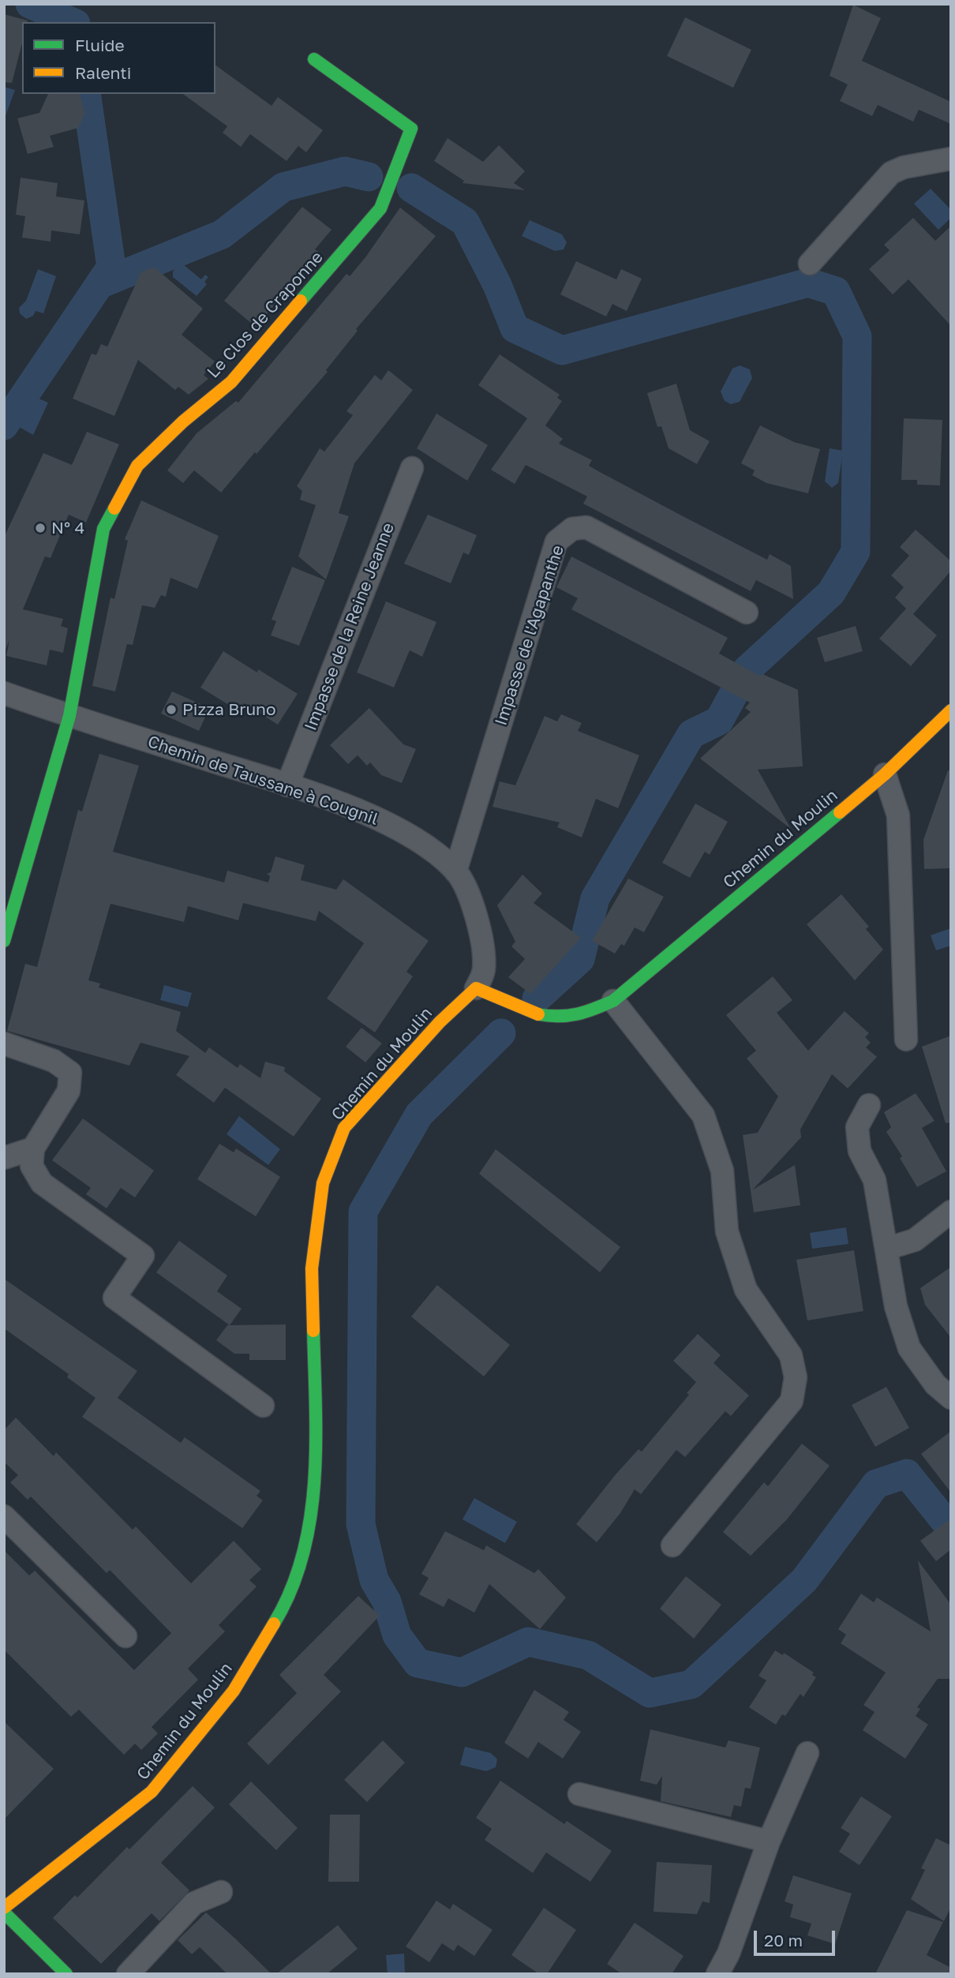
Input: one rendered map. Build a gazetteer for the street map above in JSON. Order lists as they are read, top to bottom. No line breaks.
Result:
{"streets":{"street":["Le Clos de Craponne","Impasse de la Reine Jeanne","Impasse de l'Agapanthe","Chemin de Taussane à Cougnil","Chemin du Moulin"]},"crossings":[["Le Clos de Craponne","Chemin de Taussane à Cougnil"],["Impasse de la Reine Jeanne","Chemin de Taussane à Cougnil"],["Impasse de l'Agapanthe","Chemin de Taussane à Cougnil"],["Chemin de Taussane à Cougnil","Chemin du Moulin"]],"places":["N° 4","Pizza Bruno"],"legend":["Fluide","Ralenti"],"scale_bar":"20 m"}
